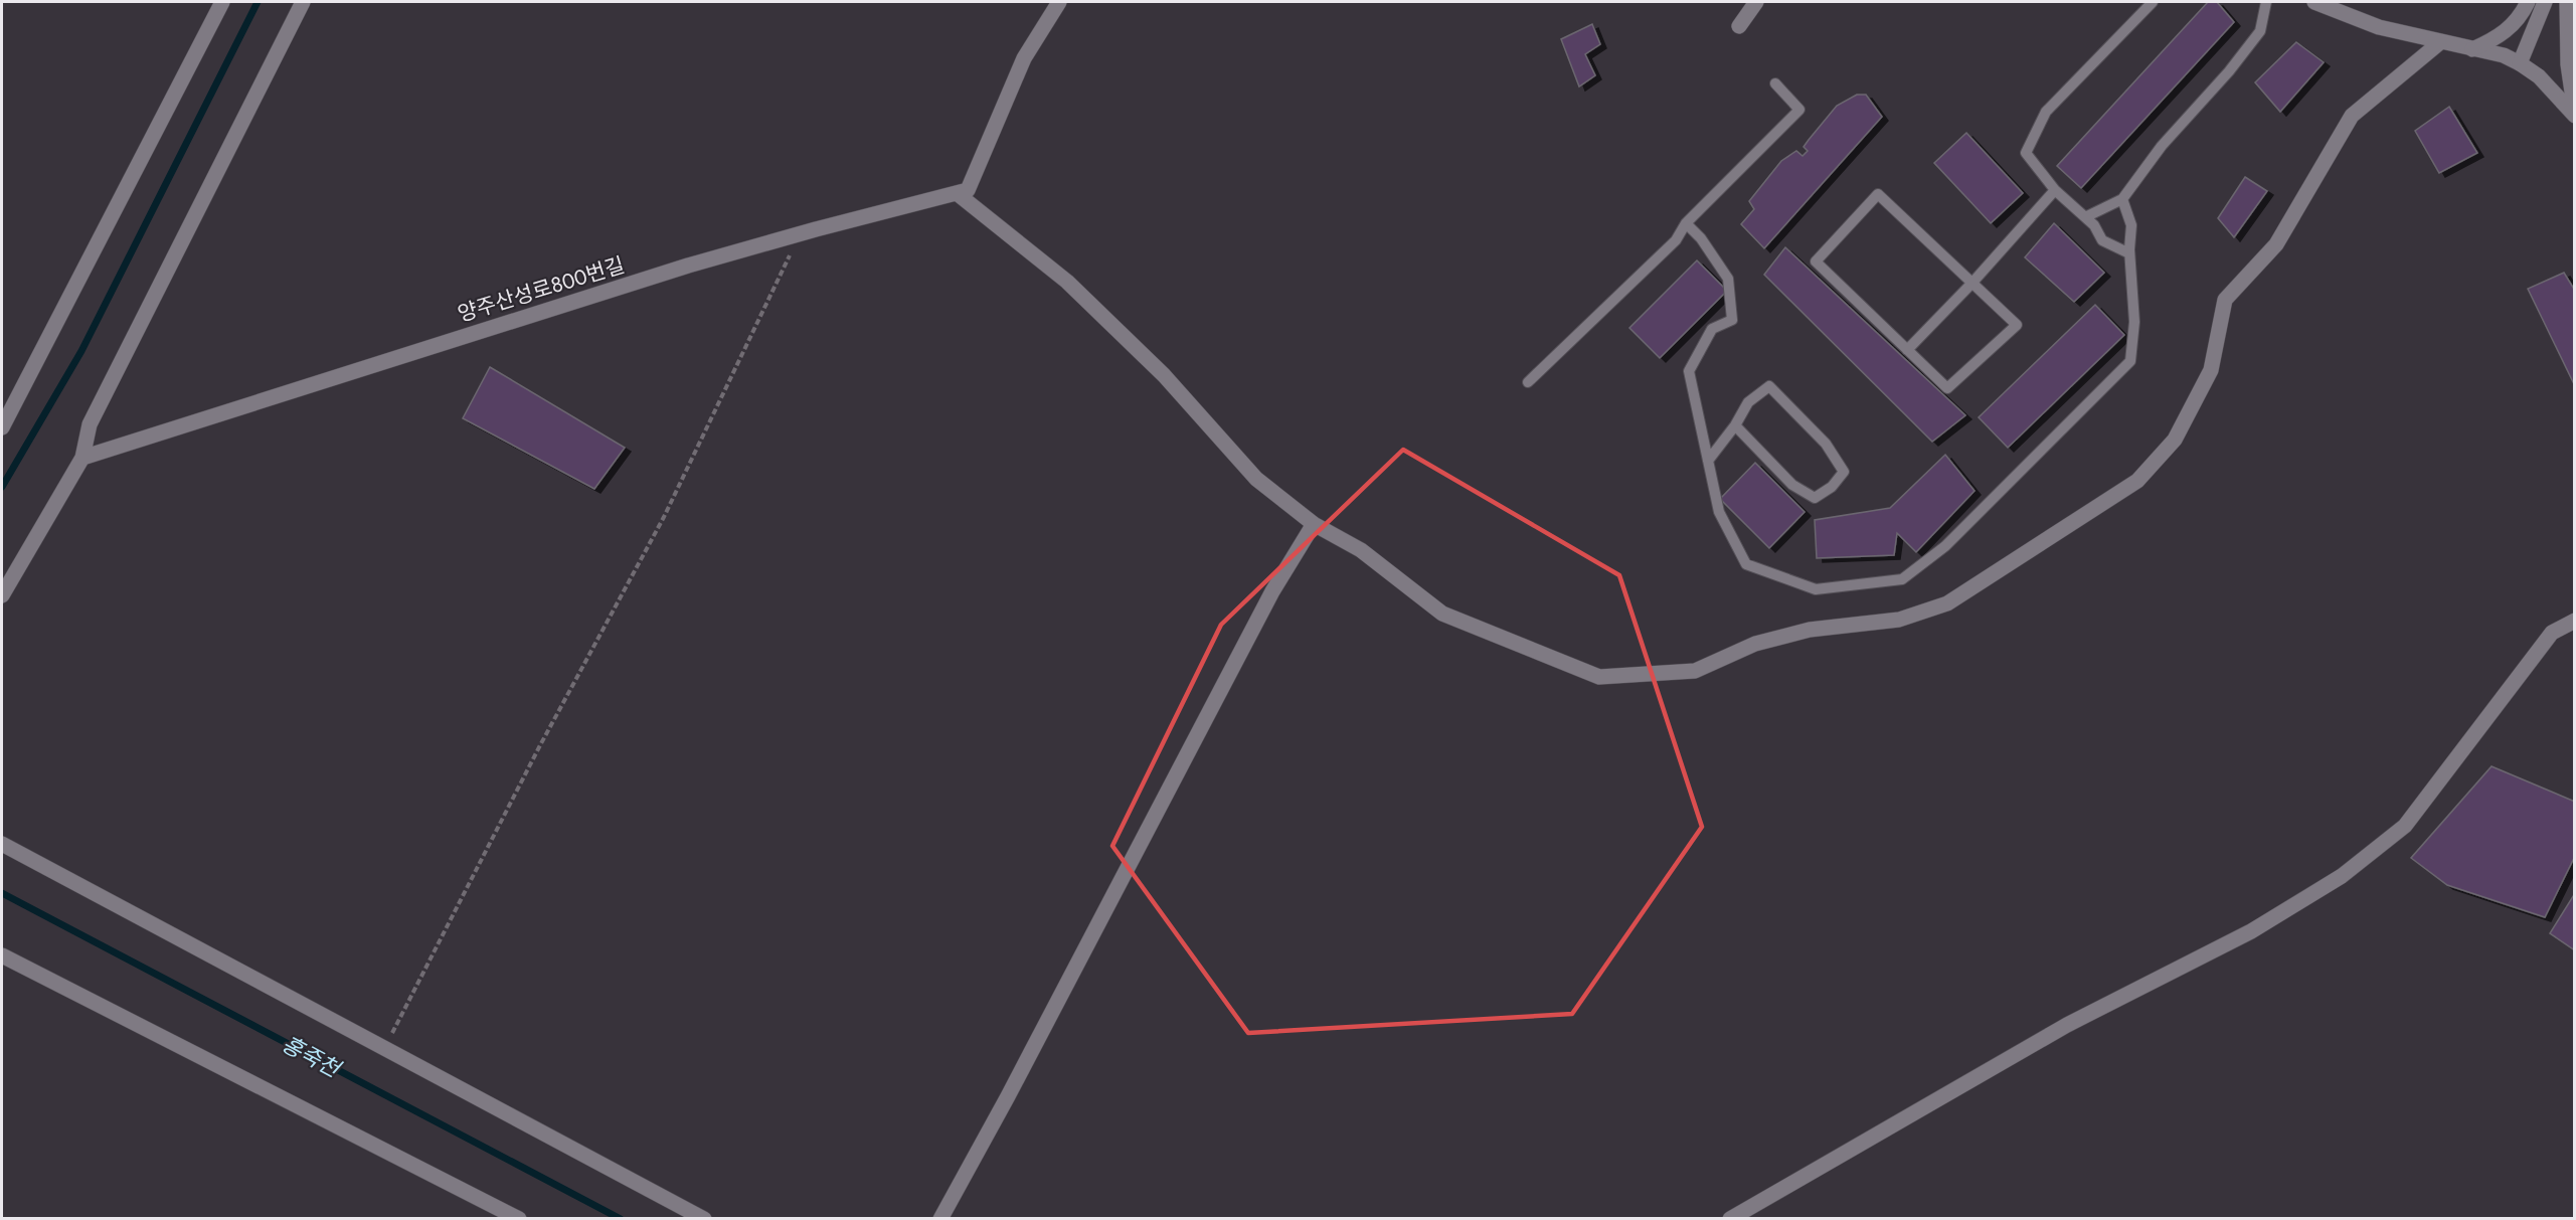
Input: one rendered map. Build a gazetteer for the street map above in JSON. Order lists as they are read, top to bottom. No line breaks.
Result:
{"streets":{"street":["양주산성로800번길"]},"water":["홍죽천"]}
